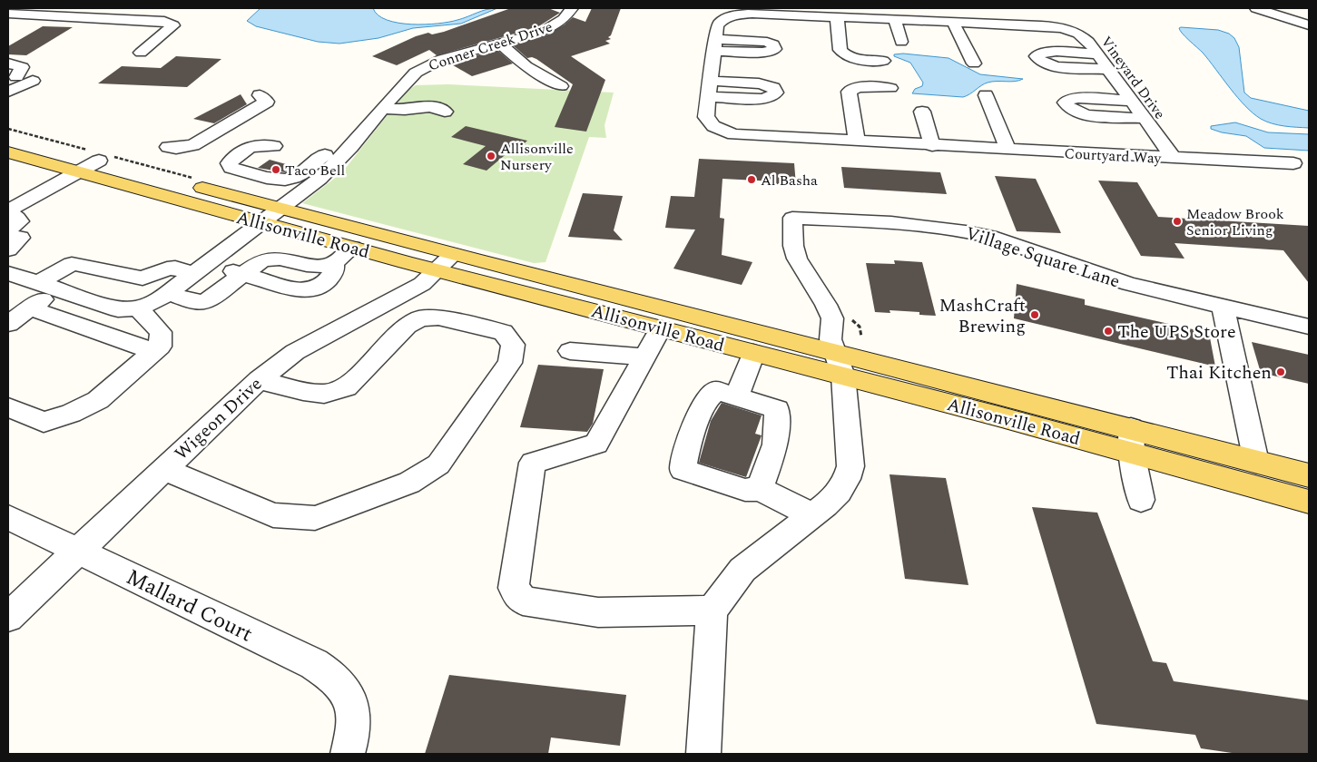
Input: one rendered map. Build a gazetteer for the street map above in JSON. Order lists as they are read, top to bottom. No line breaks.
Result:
{"streets":{"main road":["Allisonville Road"],"street":["Conner Creek Drive","Vineyard Drive","Courtyard Way","Village Square Lane","Wigeon Drive","Mallard Court"]},"crossings":[["Conner Creek Drive","Allisonville Road"],["Vineyard Drive","Courtyard Way"],["Allisonville Road","Village Square Lane"],["Allisonville Road","Wigeon Drive"],["Wigeon Drive","Mallard Court"]],"places":["Allisonville Nursery","Taco Bell","Al Basha","Meadow Brook Senior Living","MashCraft Brewing","The UPS Store","Thai Kitchen"]}
